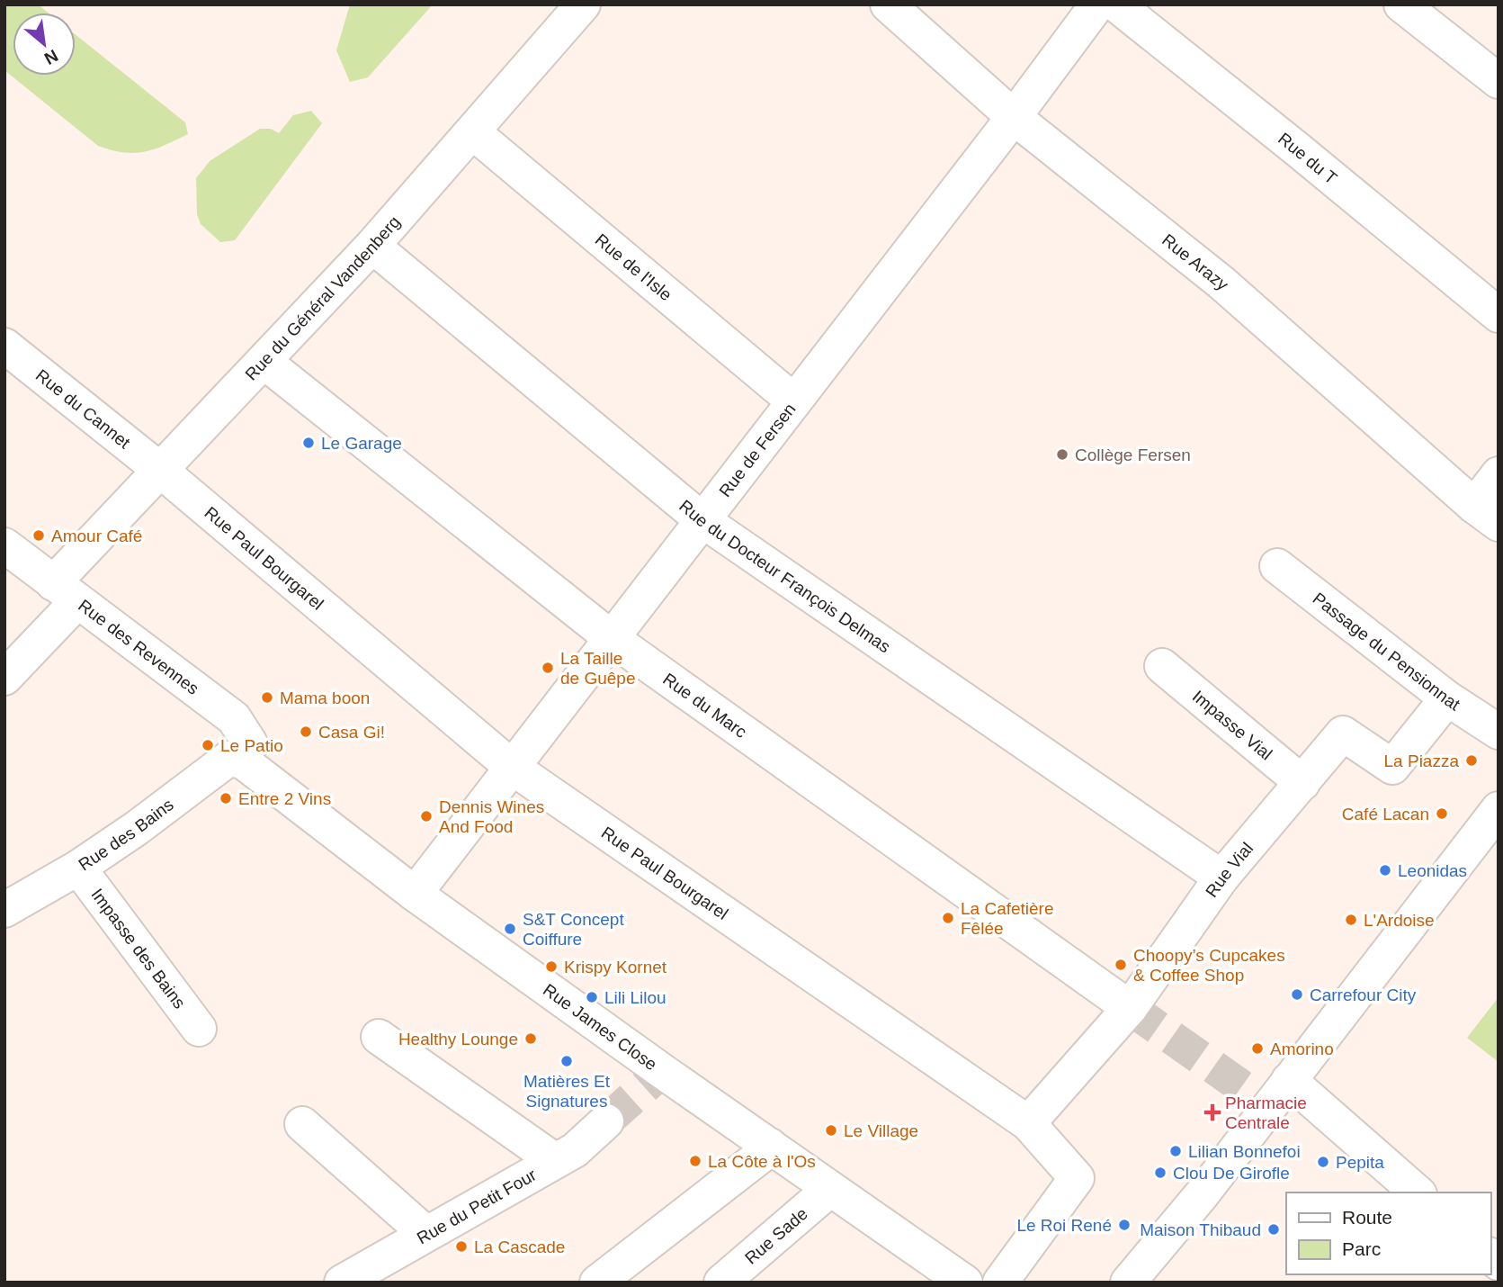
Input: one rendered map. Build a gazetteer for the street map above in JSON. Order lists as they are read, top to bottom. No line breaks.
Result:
{"streets":{"street":["Rue du T","Rue Arazy","Rue de l'Isle","Rue du Général Vandenberg","Rue du Cannet","Rue de Fersen","Rue Paul Bourgarel","Rue du Docteur François Delmas","Rue des Revennes","Passage du Pensionnat","Rue du Marc","Impasse Vial","Rue des Bains","Rue Vial","Impasse des Bains","Rue James Close","Rue du Petit Four","Rue Sade"]},"crossings":[["Rue Arazy","Rue de Fersen"],["Rue de l'Isle","Rue du Général Vandenberg"],["Rue de l'Isle","Rue de Fersen"],["Rue du Général Vandenberg","Rue du Cannet"],["Rue du Général Vandenberg","Rue Paul Bourgarel"],["Rue du Général Vandenberg","Rue du Docteur François Delmas"],["Rue du Général Vandenberg","Rue des Revennes"],["Rue du Général Vandenberg","Rue du Marc"],["Rue du Cannet","Rue Paul Bourgarel"],["Rue de Fersen","Rue Paul Bourgarel"],["Rue de Fersen","Rue du Docteur François Delmas"],["Rue de Fersen","Rue du Marc"],["Rue de Fersen","Rue James Close"],["Rue Paul Bourgarel","Rue Vial"],["Rue du Docteur François Delmas","Rue Vial"],["Rue des Revennes","Rue des Bains"],["Rue des Revennes","Rue James Close"],["Passage du Pensionnat","Rue Vial"],["Rue du Marc","Rue Vial"],["Impasse Vial","Rue Vial"],["Rue des Bains","Impasse des Bains"],["Rue des Bains","Rue James Close"],["Rue James Close","Rue Sade"]],"places":{"other":["Le Garage","Collège Fersen","Amour Café","La Taille de Guêpe","Mama boon","Casa Gi!","Le Patio","La Piazza","Entre 2 Vins","Café Lacan","Dennis Wines And Food","Leonidas","La Cafetière Fêlée","L'Ardoise","S&T Concept Coiffure","Choopy’s Cupcakes & Coffee Shop","Krispy Kornet","Carrefour City","Lili Lilou","Healthy Lounge","Amorino","Matières Et Signatures","Le Village","Lilian Bonnefoi","La Côte à l'Os","Pepita","Clou De Girofle","Le Roi René","Maison Thibaud","La Cascade"],"health":["Pharmacie Centrale"]},"legend":["Route","Parc"],"north":"bottom right"}
